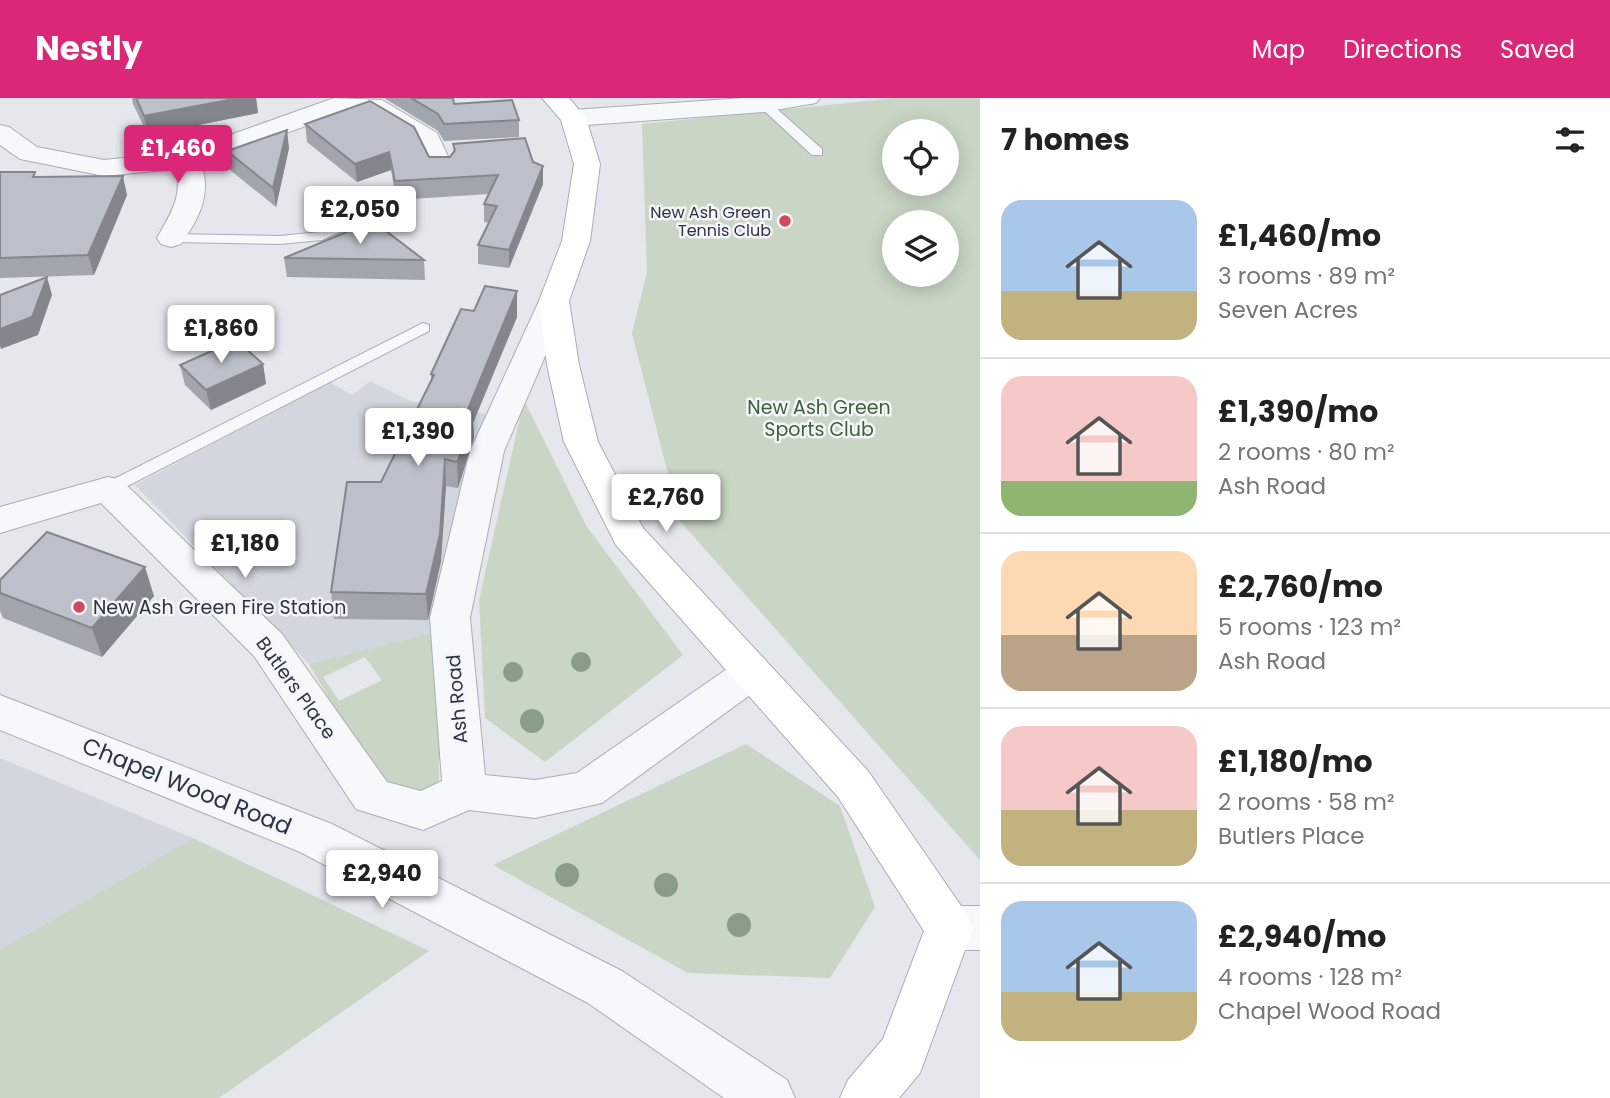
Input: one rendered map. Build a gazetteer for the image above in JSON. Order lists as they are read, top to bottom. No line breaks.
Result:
{"streets":{"street":["Butlers Place","Ash Road","Chapel Wood Road"]},"crossings":[["Butlers Place","Ash Road"]],"parks":["New Ash Green Sports Club"],"places":["New Ash Green Tennis Club","New Ash Green Fire Station"],"page":{"header":"Nestly","nav":["Map","Directions","Saved"],"heading":"7 homes","price":["£1,460","£2,050","£1,860","£1,390","£2,760","£1,180","£2,940"],"list":[{"name":"£1,460/mo","note":"3 rooms · 89 m² · Seven Acres"},{"name":"£1,390/mo","note":"2 rooms · 80 m² · Ash Road"},{"name":"£2,760/mo","note":"5 rooms · 123 m² · Ash Road"},{"name":"£1,180/mo","note":"2 rooms · 58 m² · Butlers Place"},{"name":"£2,940/mo","note":"4 rooms · 128 m² · Chapel Wood Road"}]}}
